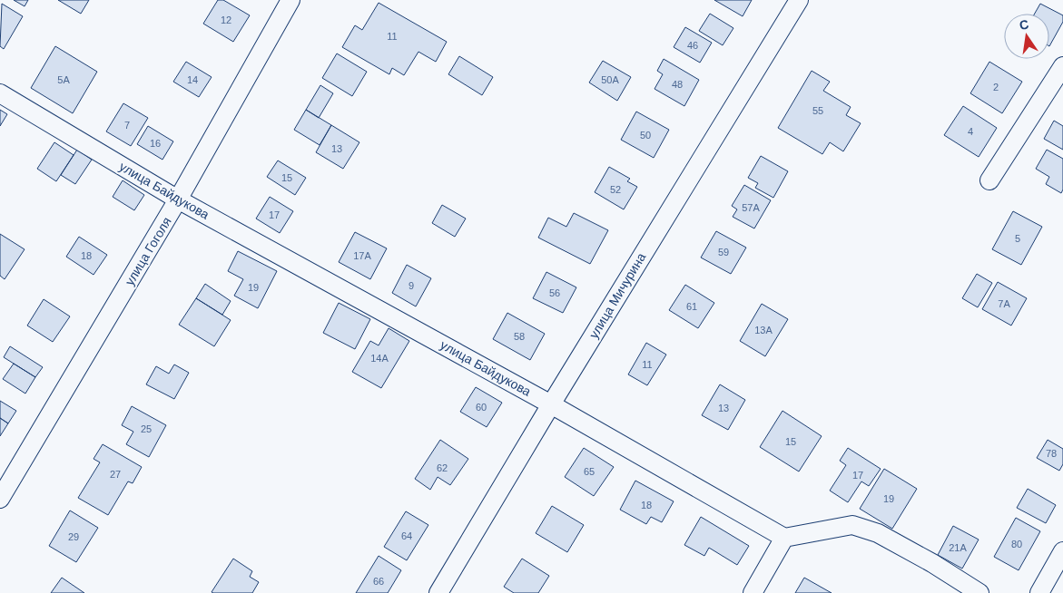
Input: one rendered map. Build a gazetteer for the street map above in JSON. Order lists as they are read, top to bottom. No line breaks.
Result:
{"streets":{"street":["улица Байдукова","улица Гоголя","улица Мичурина"]},"crossings":[["улица Байдукова","улица Гоголя"],["улица Байдукова","улица Мичурина"]],"house_numbers":["12","11","46","5А","14","50А","48","2","55","7","4","50","16","13","15","52","57А","17","5","59","18","17А","9","19","56","7А","61","13А","58","14А","11","60","13","25","15","78","62","65","27","17","19","18","64","29","80","21А","66"],"north":"top"}
